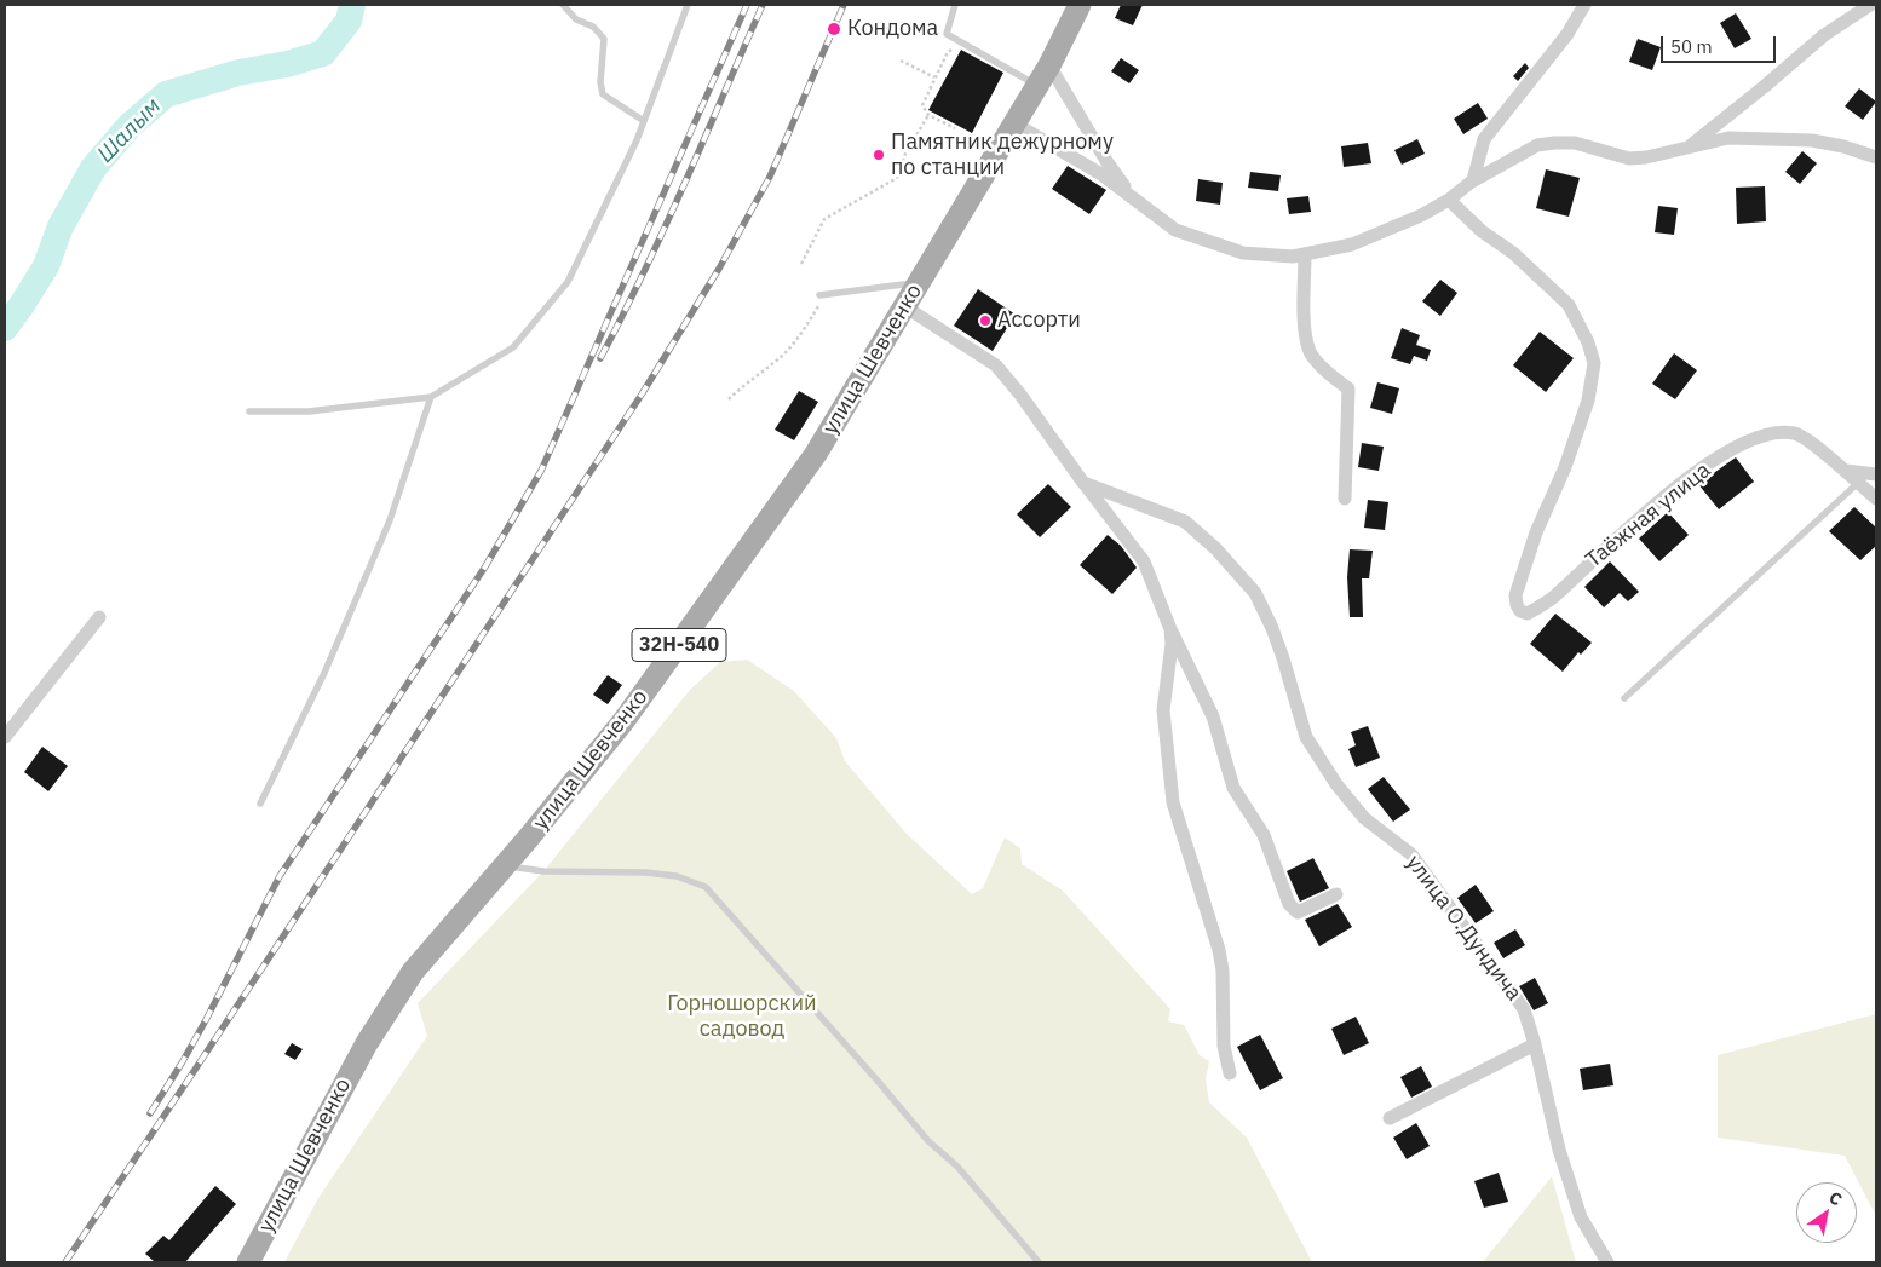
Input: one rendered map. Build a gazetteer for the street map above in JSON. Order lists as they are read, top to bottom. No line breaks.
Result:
{"streets":{"main road":["улица Шевченко","32Н-540"],"street":["Таёжная улица","улица О.Дундича"]},"water":["Шалым"],"parks":["Горношорский садовод"],"places":["Кондома","Памятник дежурному по станции","Ассорти"],"scale_bar":"50 m","north":"top right"}
